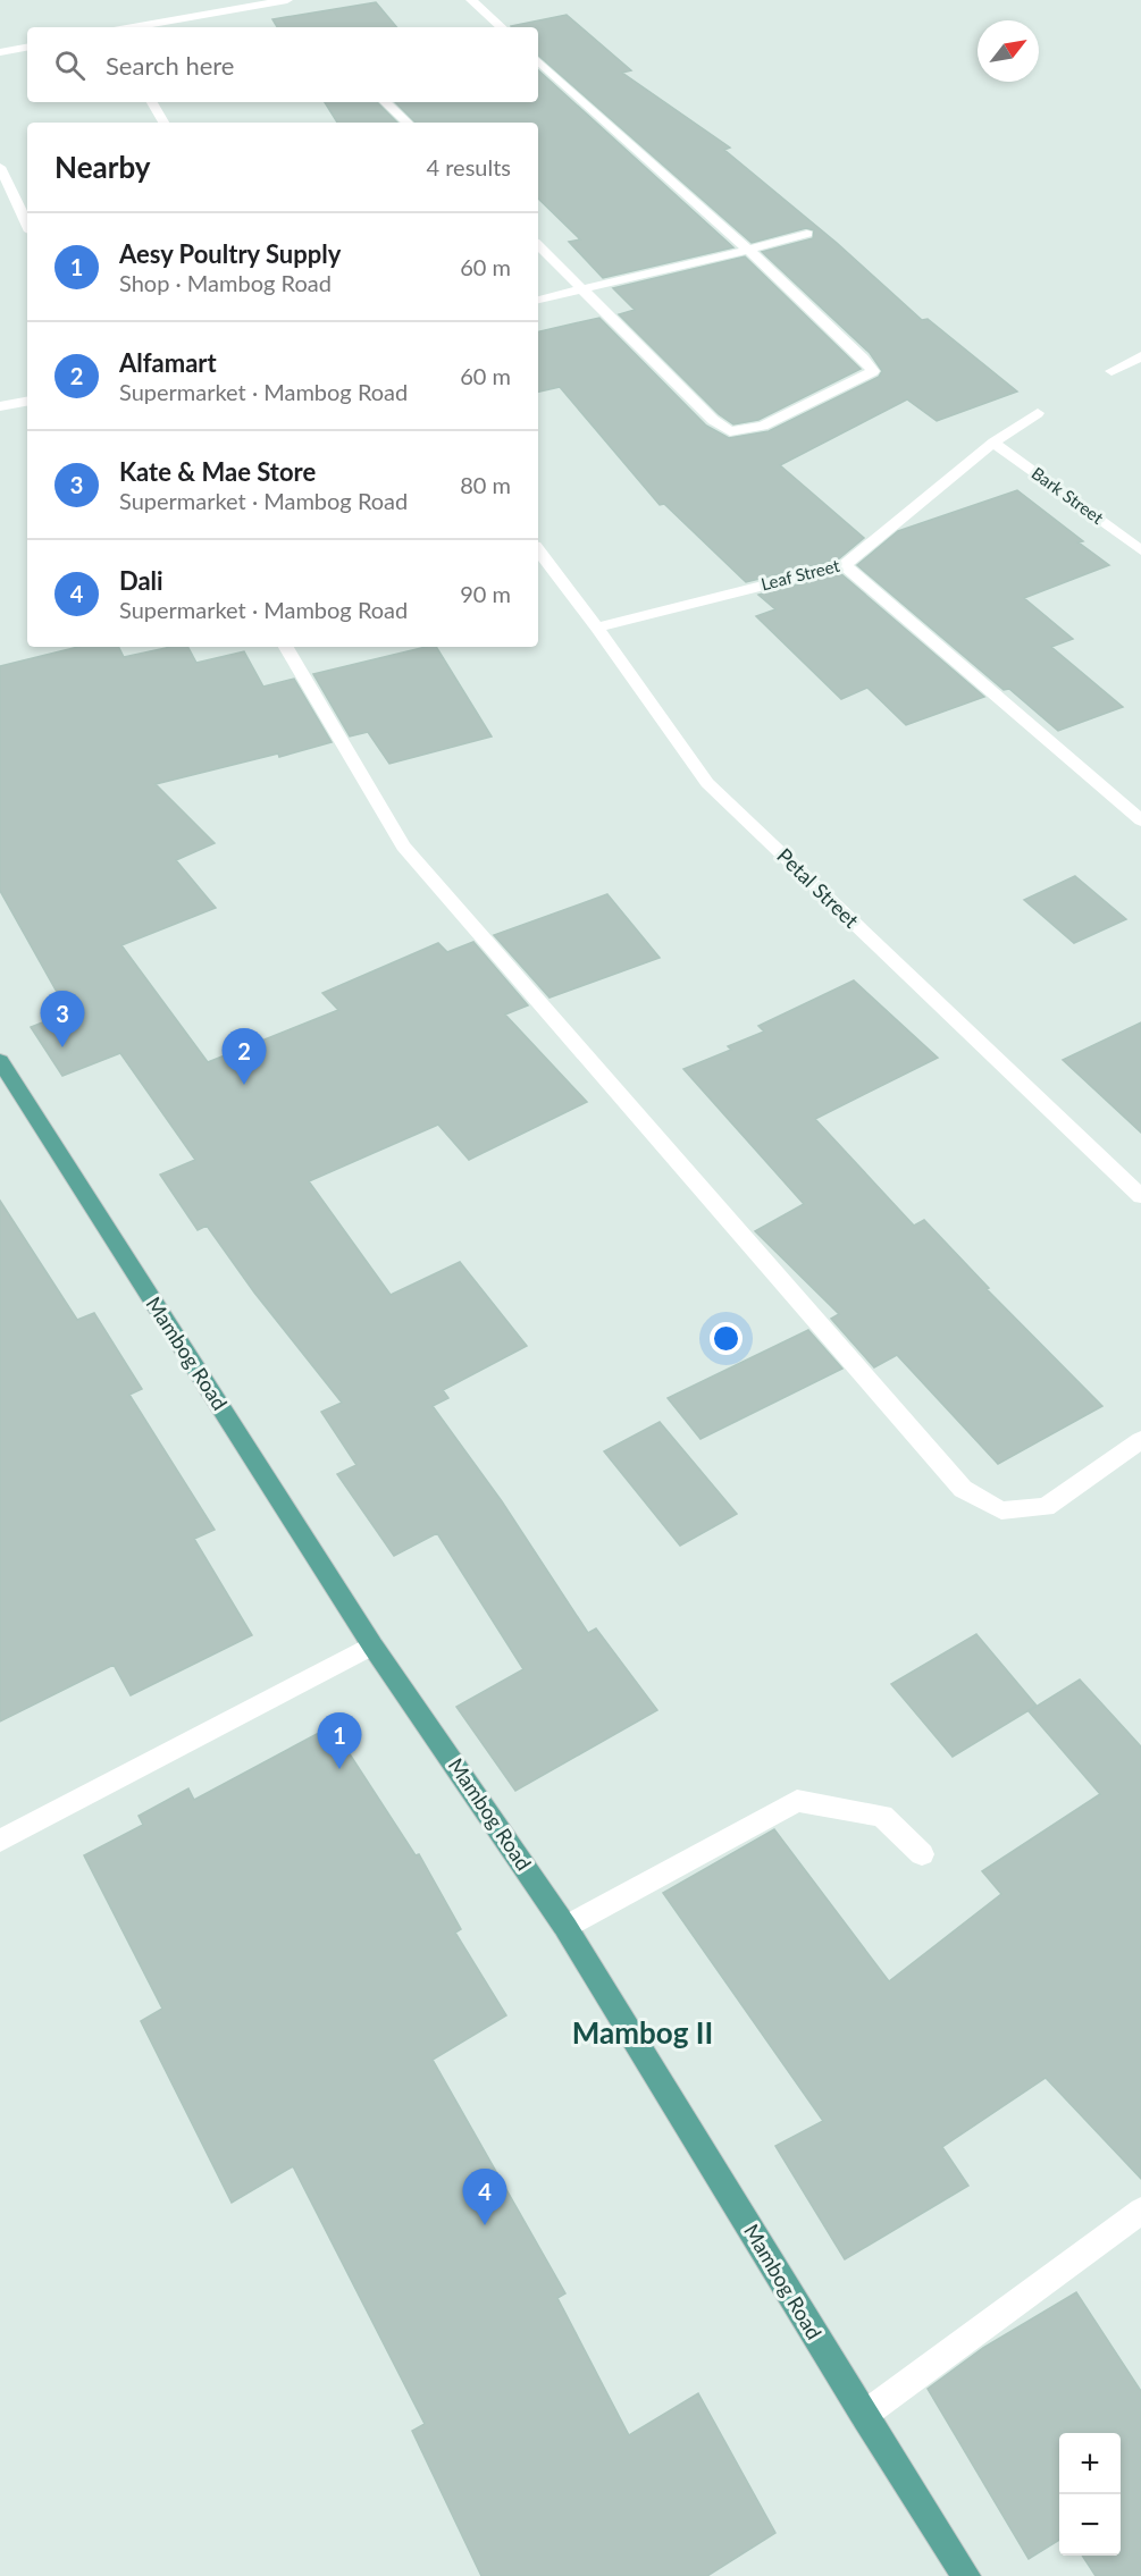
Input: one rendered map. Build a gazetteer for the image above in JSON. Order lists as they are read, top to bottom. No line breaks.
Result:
{"streets":{"main road":["Mambog Road"],"street":["Bark Street","Leaf Street","Petal Street"]},"crossings":[["Bark Street","Leaf Street"],["Leaf Street","Petal Street"]],"districts":["Mambog II"],"north":"top right","page":{"search":"Search here","heading":["Nearby","4 results"],"list":[{"mark":"1","name":"Aesy Poultry Supply","note":"Shop · Mambog Road","value":"60 m"},{"mark":"2","name":"Alfamart","note":"Supermarket · Mambog Road","value":"60 m"},{"mark":"3","name":"Kate & Mae Store","note":"Supermarket · Mambog Road","value":"80 m"},{"mark":"4","name":"Dali","note":"Supermarket · Mambog Road","value":"90 m"}],"pins":["3","2","1","4"],"map_buttons":["+","−"]}}
